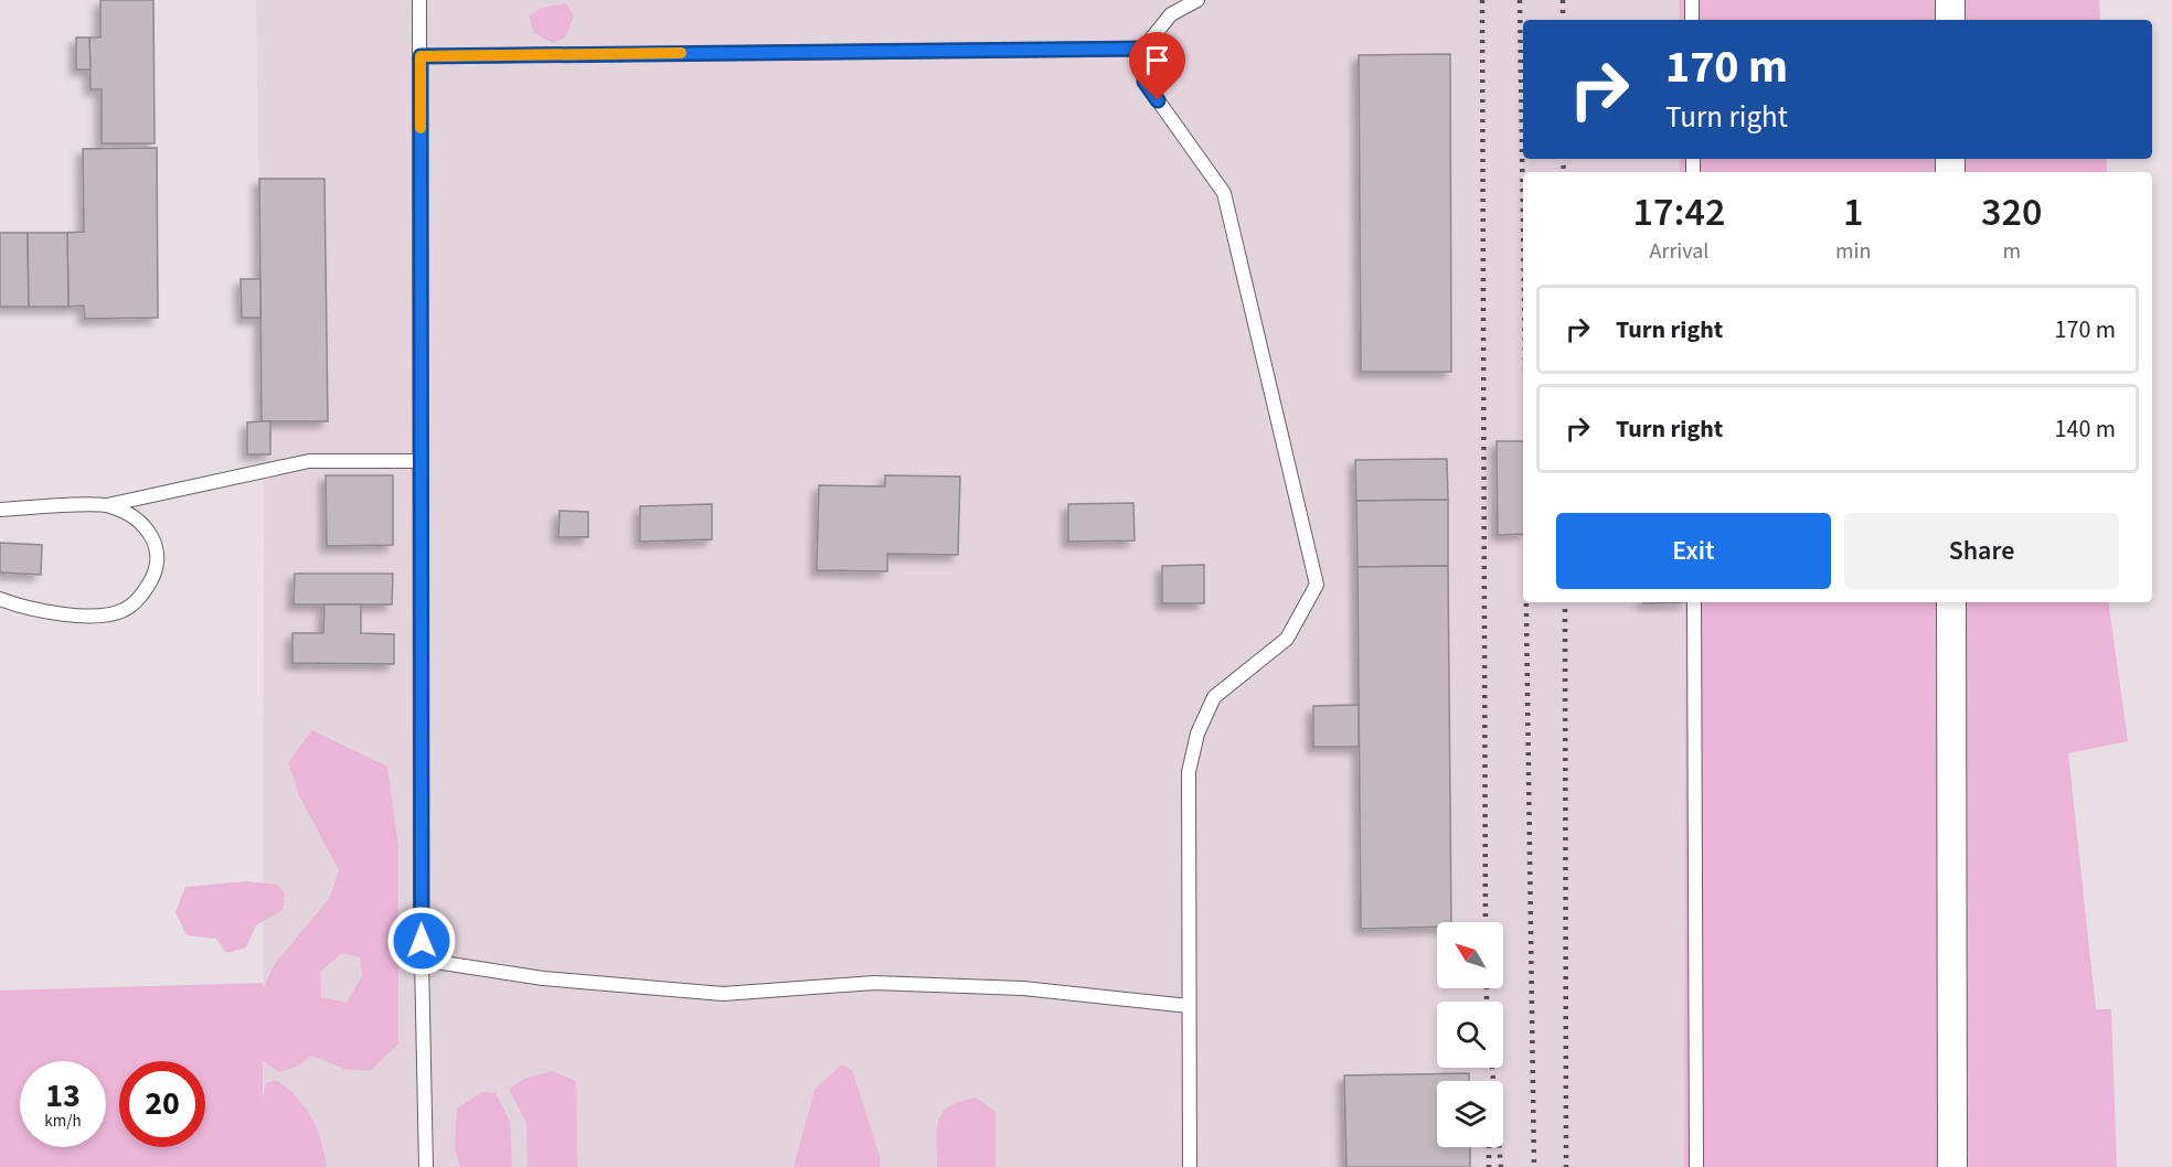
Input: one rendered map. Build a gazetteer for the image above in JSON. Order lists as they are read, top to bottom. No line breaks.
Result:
{"north":"top left","page":{"turn":["170 m","Turn right"],"eta":["17:42","Arrival","1","min","320","m"],"list":[{"name":"Turn right","value":"170 m"},{"name":"Turn right","value":"140 m"}],"buttons":["Exit","Share"],"speed":"13 km/h","limit":"20"}}
